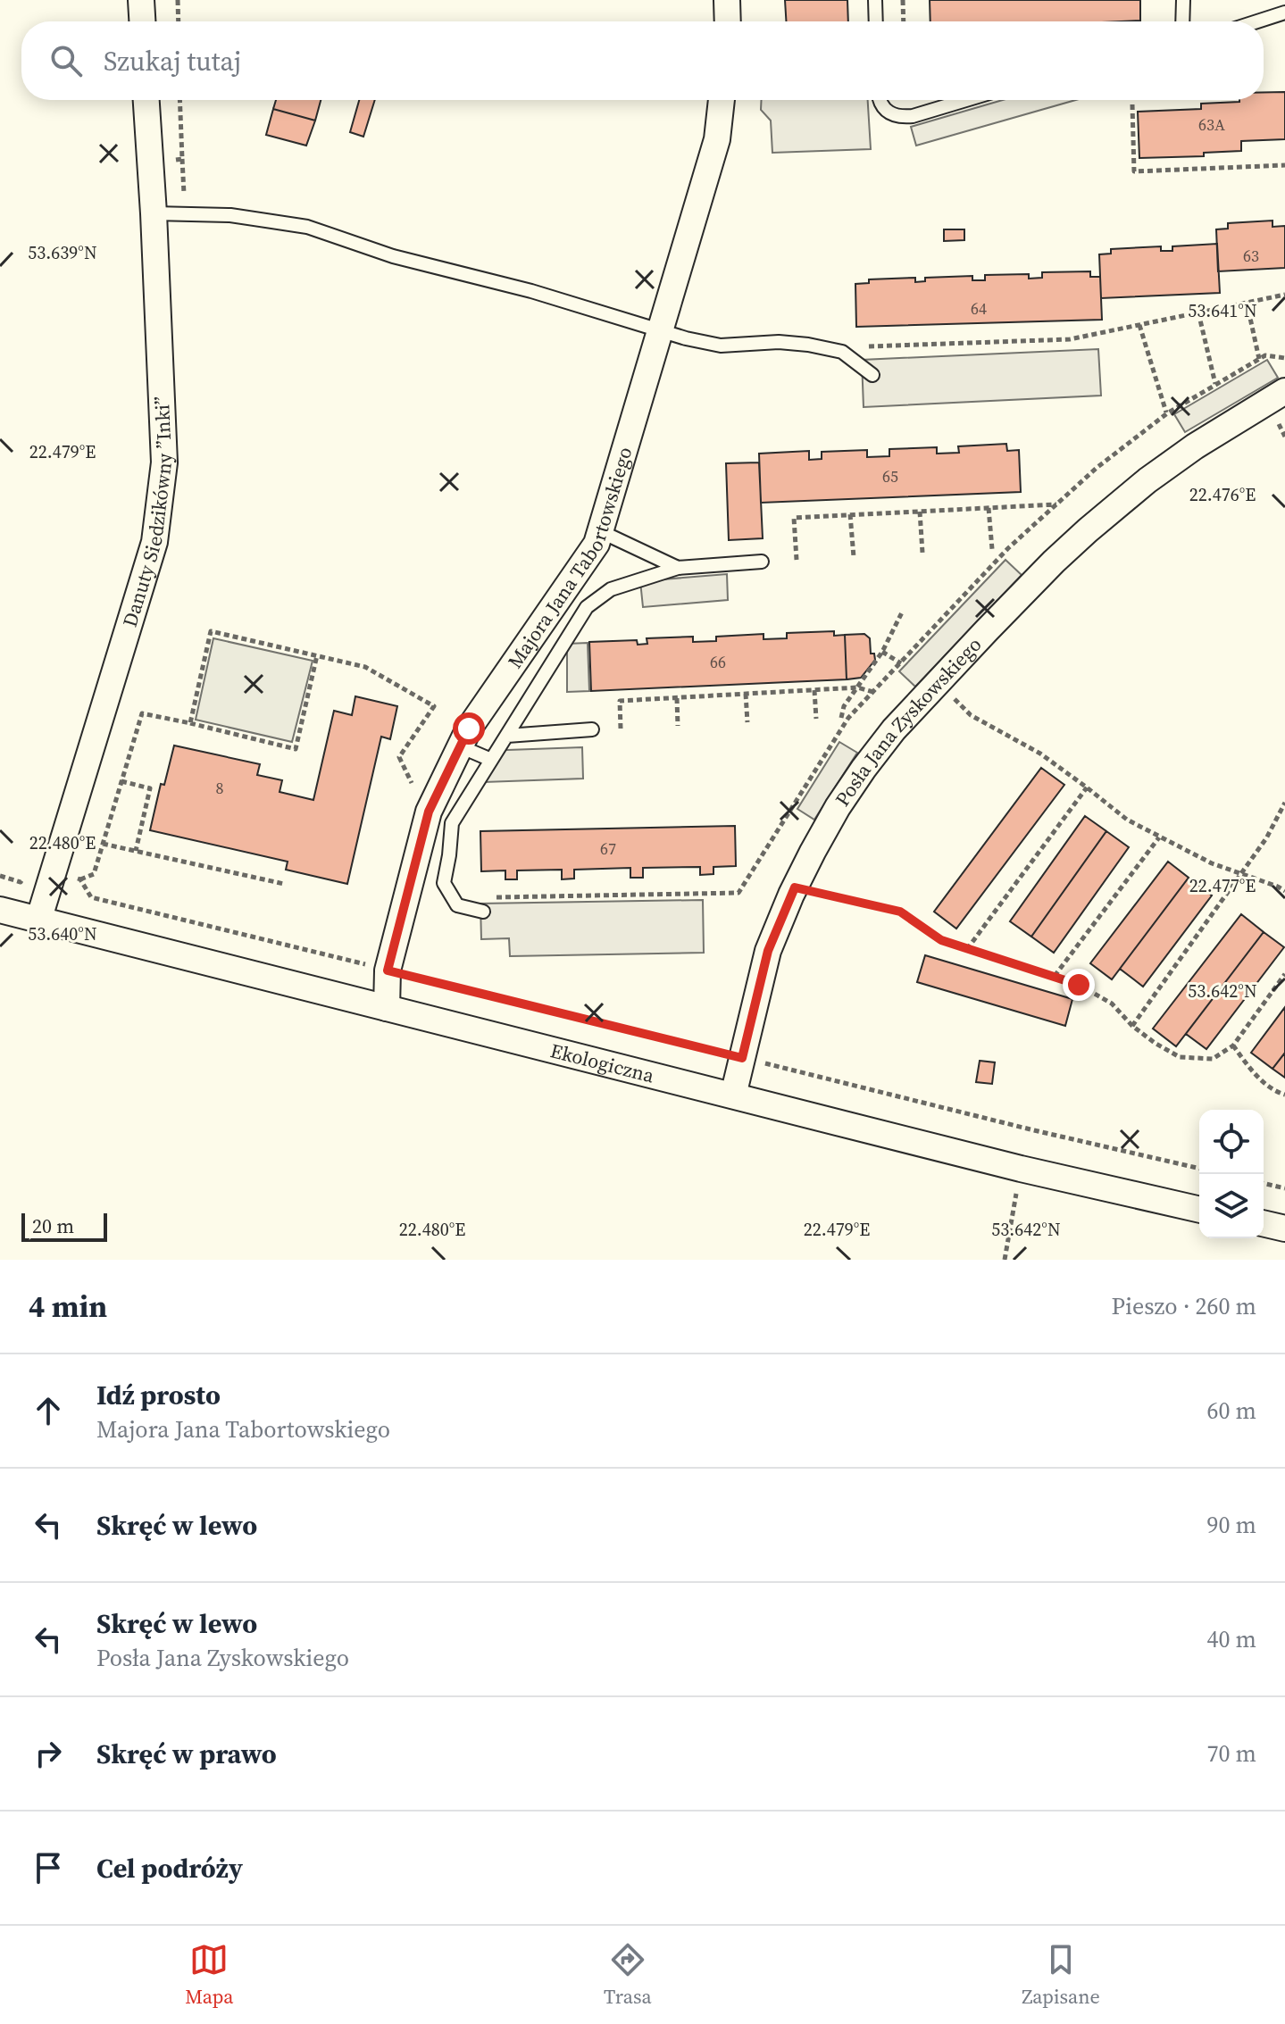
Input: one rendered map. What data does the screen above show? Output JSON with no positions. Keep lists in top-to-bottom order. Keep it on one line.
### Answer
{"streets":{"street":["Danuty Siedzikówny ”Inki”","Majora Jana Tabortowskiego","Posła Jana Zyskowskiego","Ekologiczna"]},"crossings":[["Danuty Siedzikówny ”Inki”","Ekologiczna"],["Majora Jana Tabortowskiego","Ekologiczna"],["Posła Jana Zyskowskiego","Ekologiczna"]],"house_numbers":["63A","63","64","65","66","8","67"],"scale_bar":"20 m","page":{"search":"Szukaj tutaj","scale":"20 m","heading":["4 min","Pieszo · 260 m"],"list":[["Idź prosto","Majora Jana Tabortowskiego","60 m"],["Skręć w lewo","90 m"],["Skręć w lewo","Posła Jana Zyskowskiego","40 m"],["Skręć w prawo","70 m"],"Cel podróży"],"nav":["Mapa","Trasa","Zapisane"]},"coordinates":["53.639°N","53.641°N","22.479°E","22.476°E","22.480°E","22.477°E","53.640°N","53.642°N"]}
